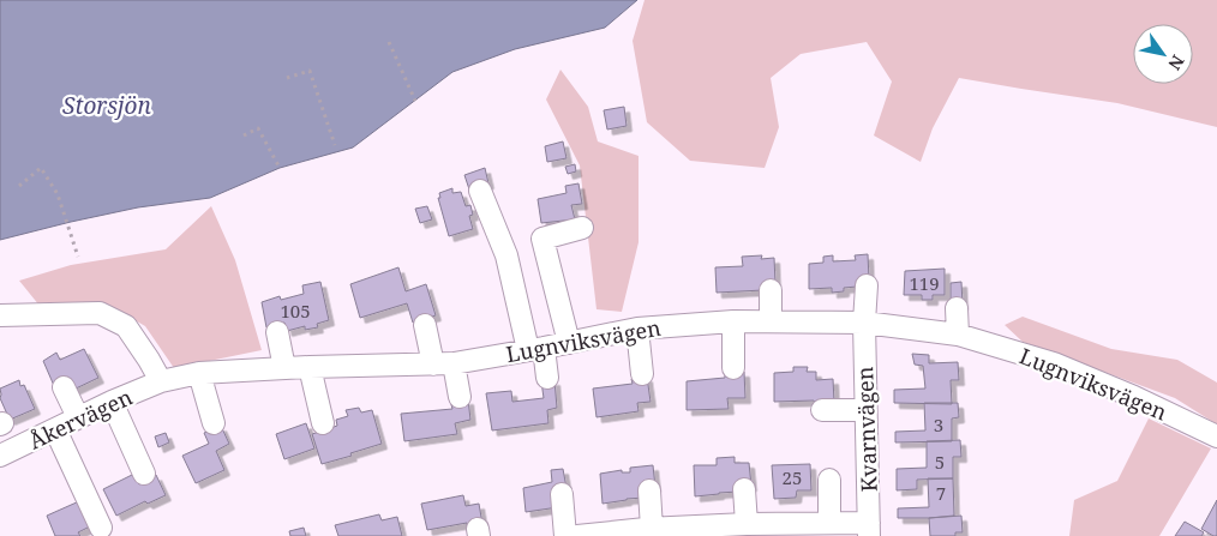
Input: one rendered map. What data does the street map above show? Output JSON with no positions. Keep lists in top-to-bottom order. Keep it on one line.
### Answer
{"streets":{"street":["Lugnviksvägen","Åkervägen","Kvarnvägen"]},"crossings":[["Lugnviksvägen","Åkervägen"],["Lugnviksvägen","Kvarnvägen"]],"water":["Storsjön"],"house_numbers":["119","105","3","5","25","7"],"north":"bottom right"}
